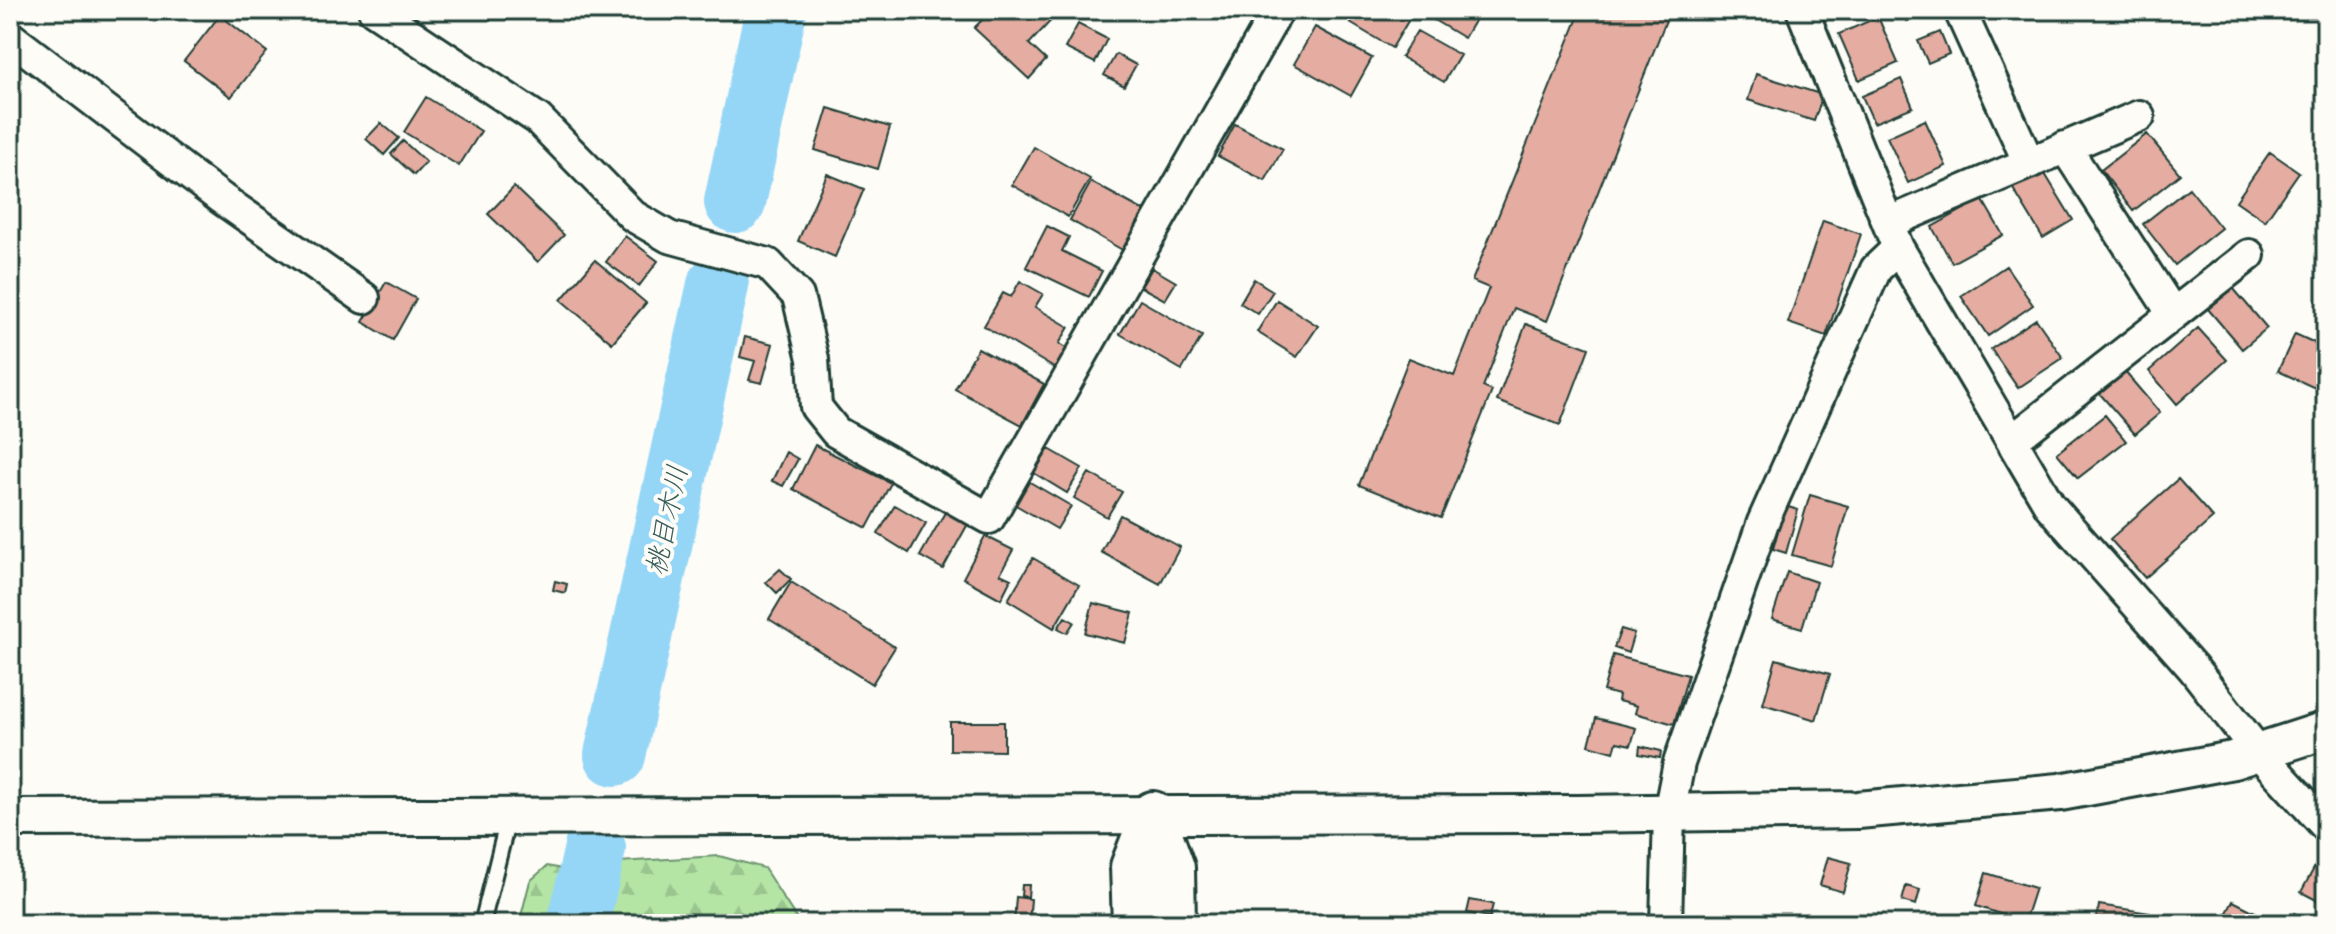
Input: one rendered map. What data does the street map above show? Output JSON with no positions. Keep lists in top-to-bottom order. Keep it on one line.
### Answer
{"water":["桃目木川"]}
